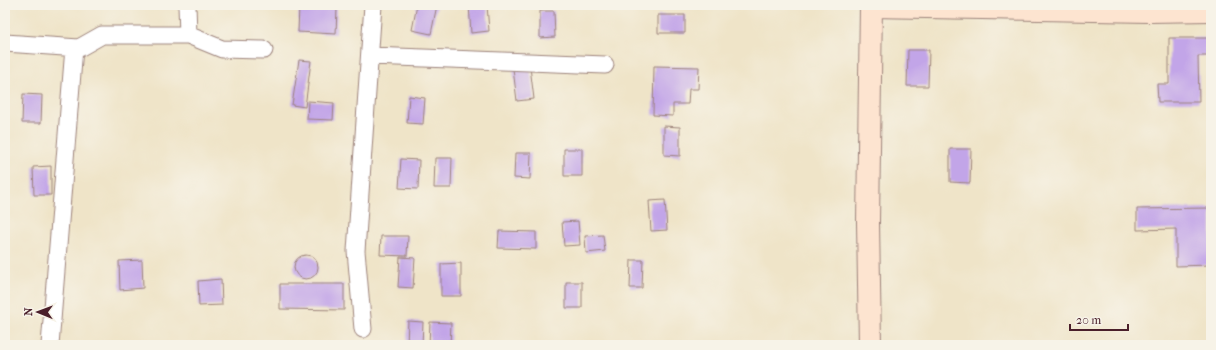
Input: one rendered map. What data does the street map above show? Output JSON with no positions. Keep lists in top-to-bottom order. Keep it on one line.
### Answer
{"scale_bar":"20 m","north":"left"}
